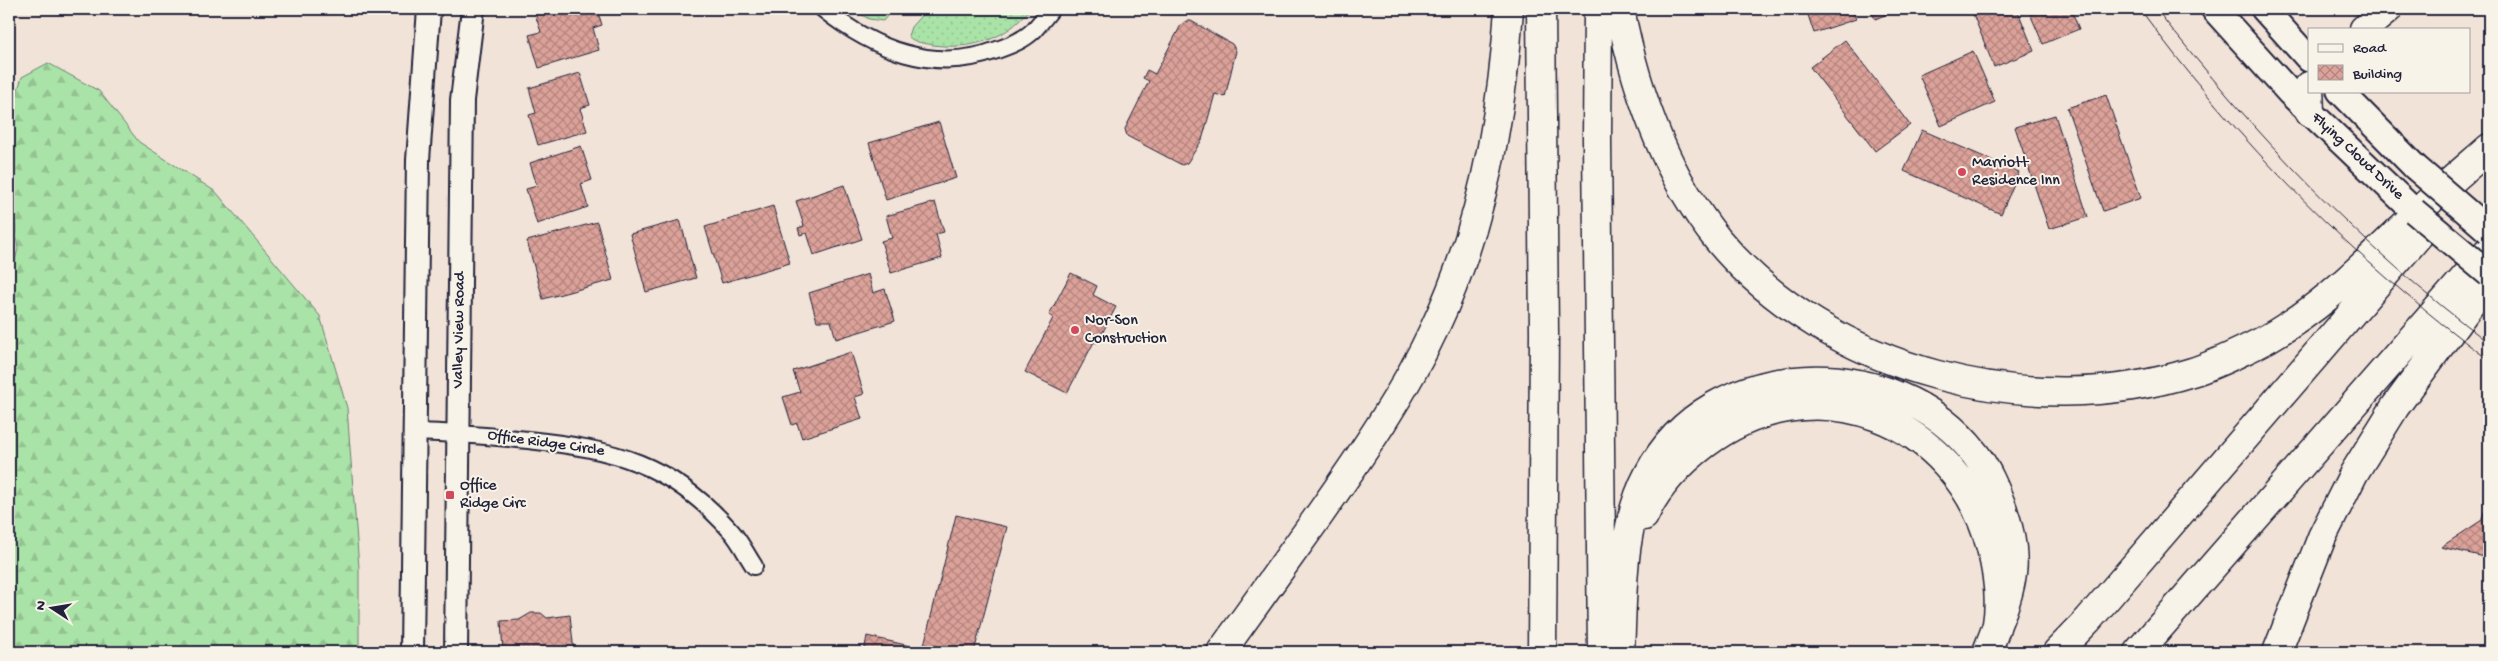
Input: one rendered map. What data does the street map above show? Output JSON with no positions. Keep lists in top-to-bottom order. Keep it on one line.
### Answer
{"streets":{"main road":["Flying Cloud Drive","Valley View Road"],"street":["Office Ridge Circle"]},"crossings":[["Valley View Road","Office Ridge Circle"]],"places":{"other":["Marriott Residence Inn","Nor-Son Construction"],"transit":["Office Ridge Circ"]},"legend":["Road","Building"],"north":"left"}
